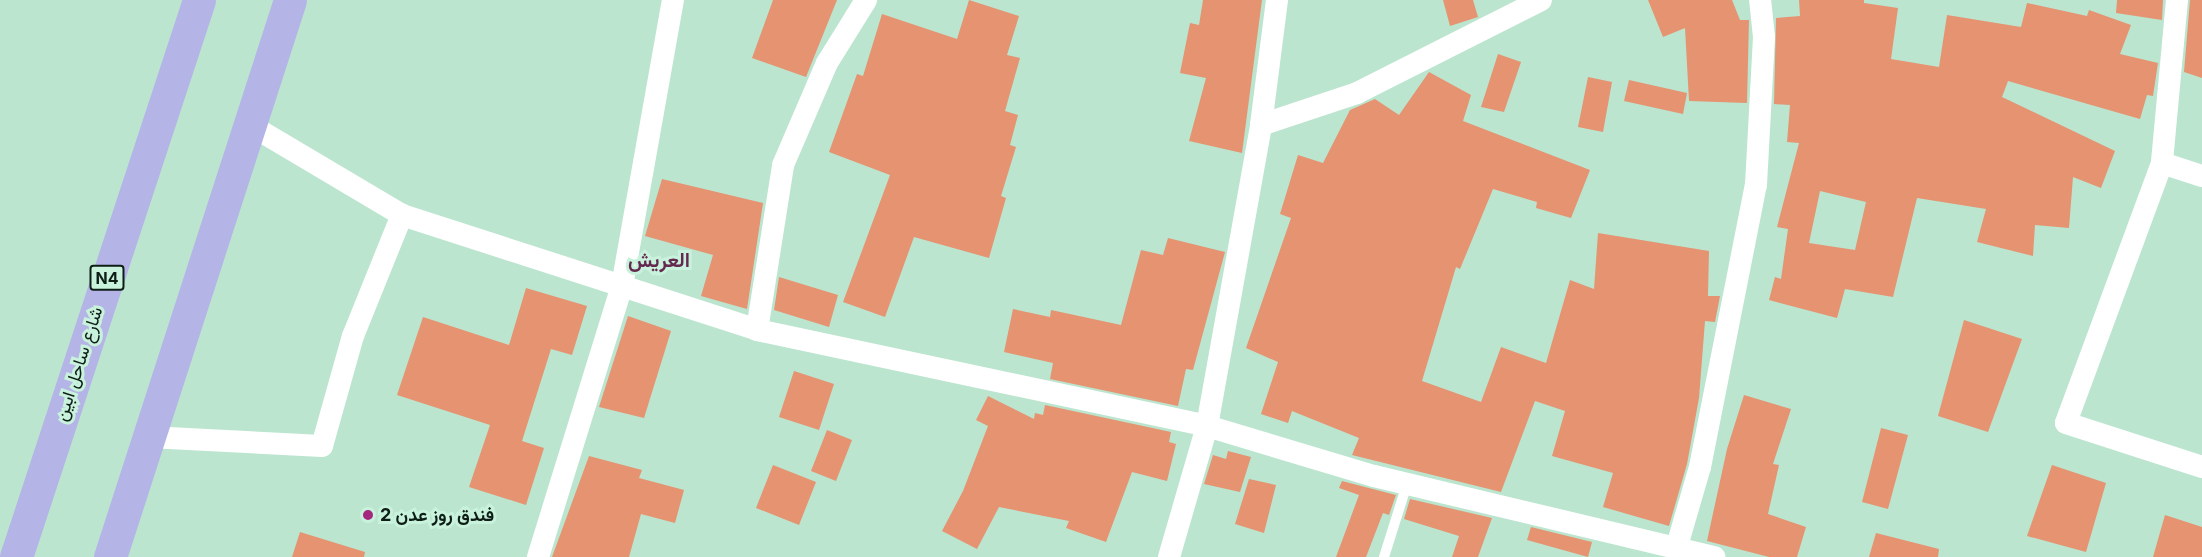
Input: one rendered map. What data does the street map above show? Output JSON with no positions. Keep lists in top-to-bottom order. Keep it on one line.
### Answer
{"streets":{"highway":["N4","شارع ساحل ابين"]},"districts":["العريش"],"places":["فندق روز عدن 2"]}
